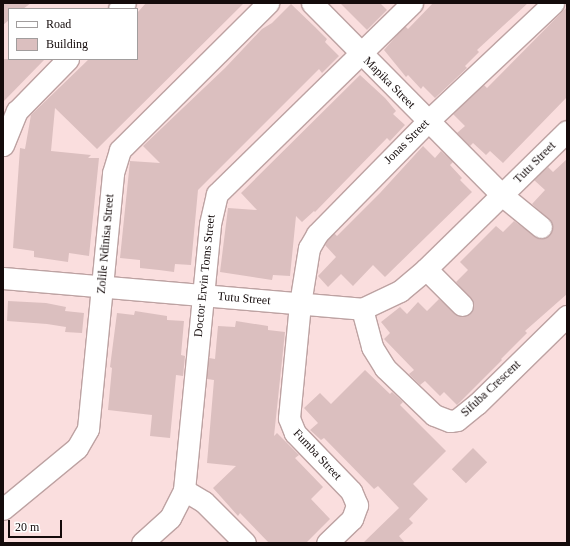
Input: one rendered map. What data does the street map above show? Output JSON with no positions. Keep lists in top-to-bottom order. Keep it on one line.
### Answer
{"streets":{"street":["Mapika Street","Jonas Street","Tutu Street","Zolile Ndinisa Street","Doctor Ervin Toms Street","Sifuba Crescent","Fumba Street"]},"crossings":[["Mapika Street","Jonas Street"],["Mapika Street","Tutu Street"],["Mapika Street","Doctor Ervin Toms Street"],["Jonas Street","Tutu Street"],["Jonas Street","Fumba Street"],["Tutu Street","Zolile Ndinisa Street"],["Tutu Street","Doctor Ervin Toms Street"],["Tutu Street","Sifuba Crescent"],["Tutu Street","Fumba Street"]],"legend":["Road","Building"],"scale_bar":"20 m"}
